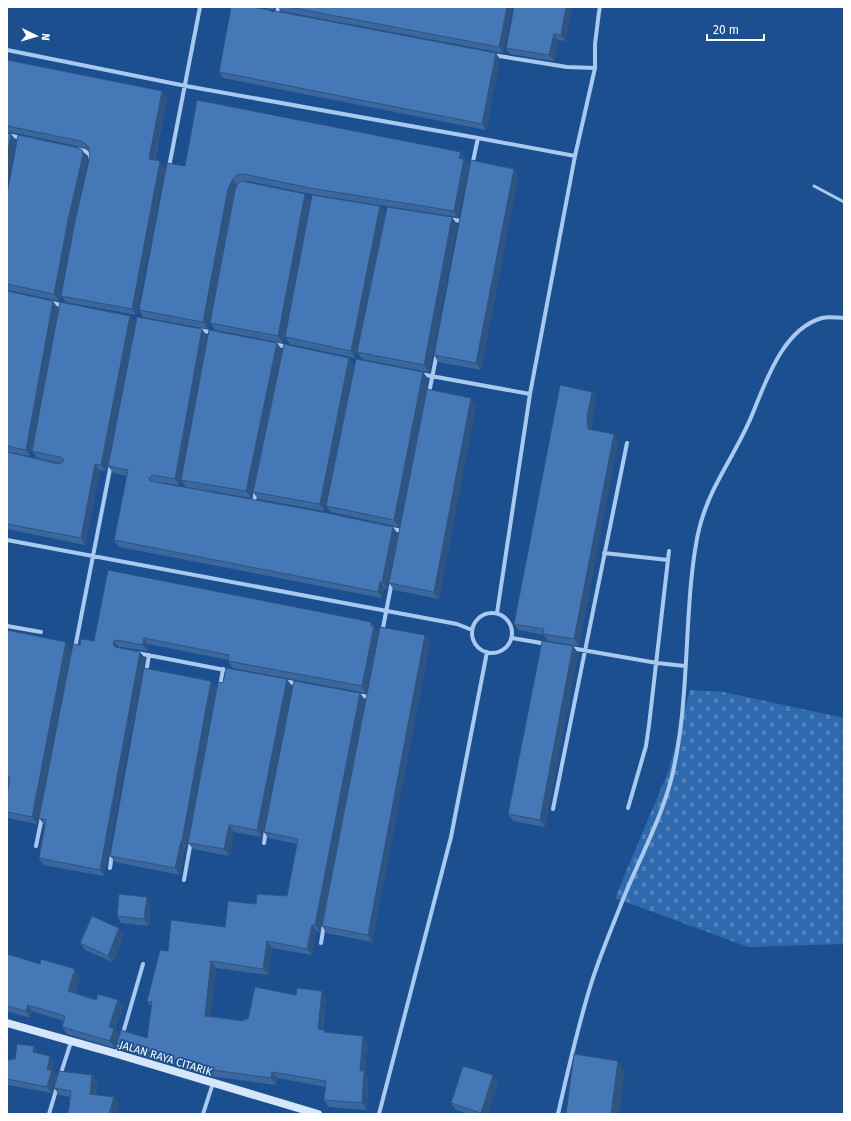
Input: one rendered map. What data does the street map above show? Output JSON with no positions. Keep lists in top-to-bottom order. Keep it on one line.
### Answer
{"streets":{"street":["JALAN RAYA CITARIK"]},"scale_bar":"20 m","north":"right"}
